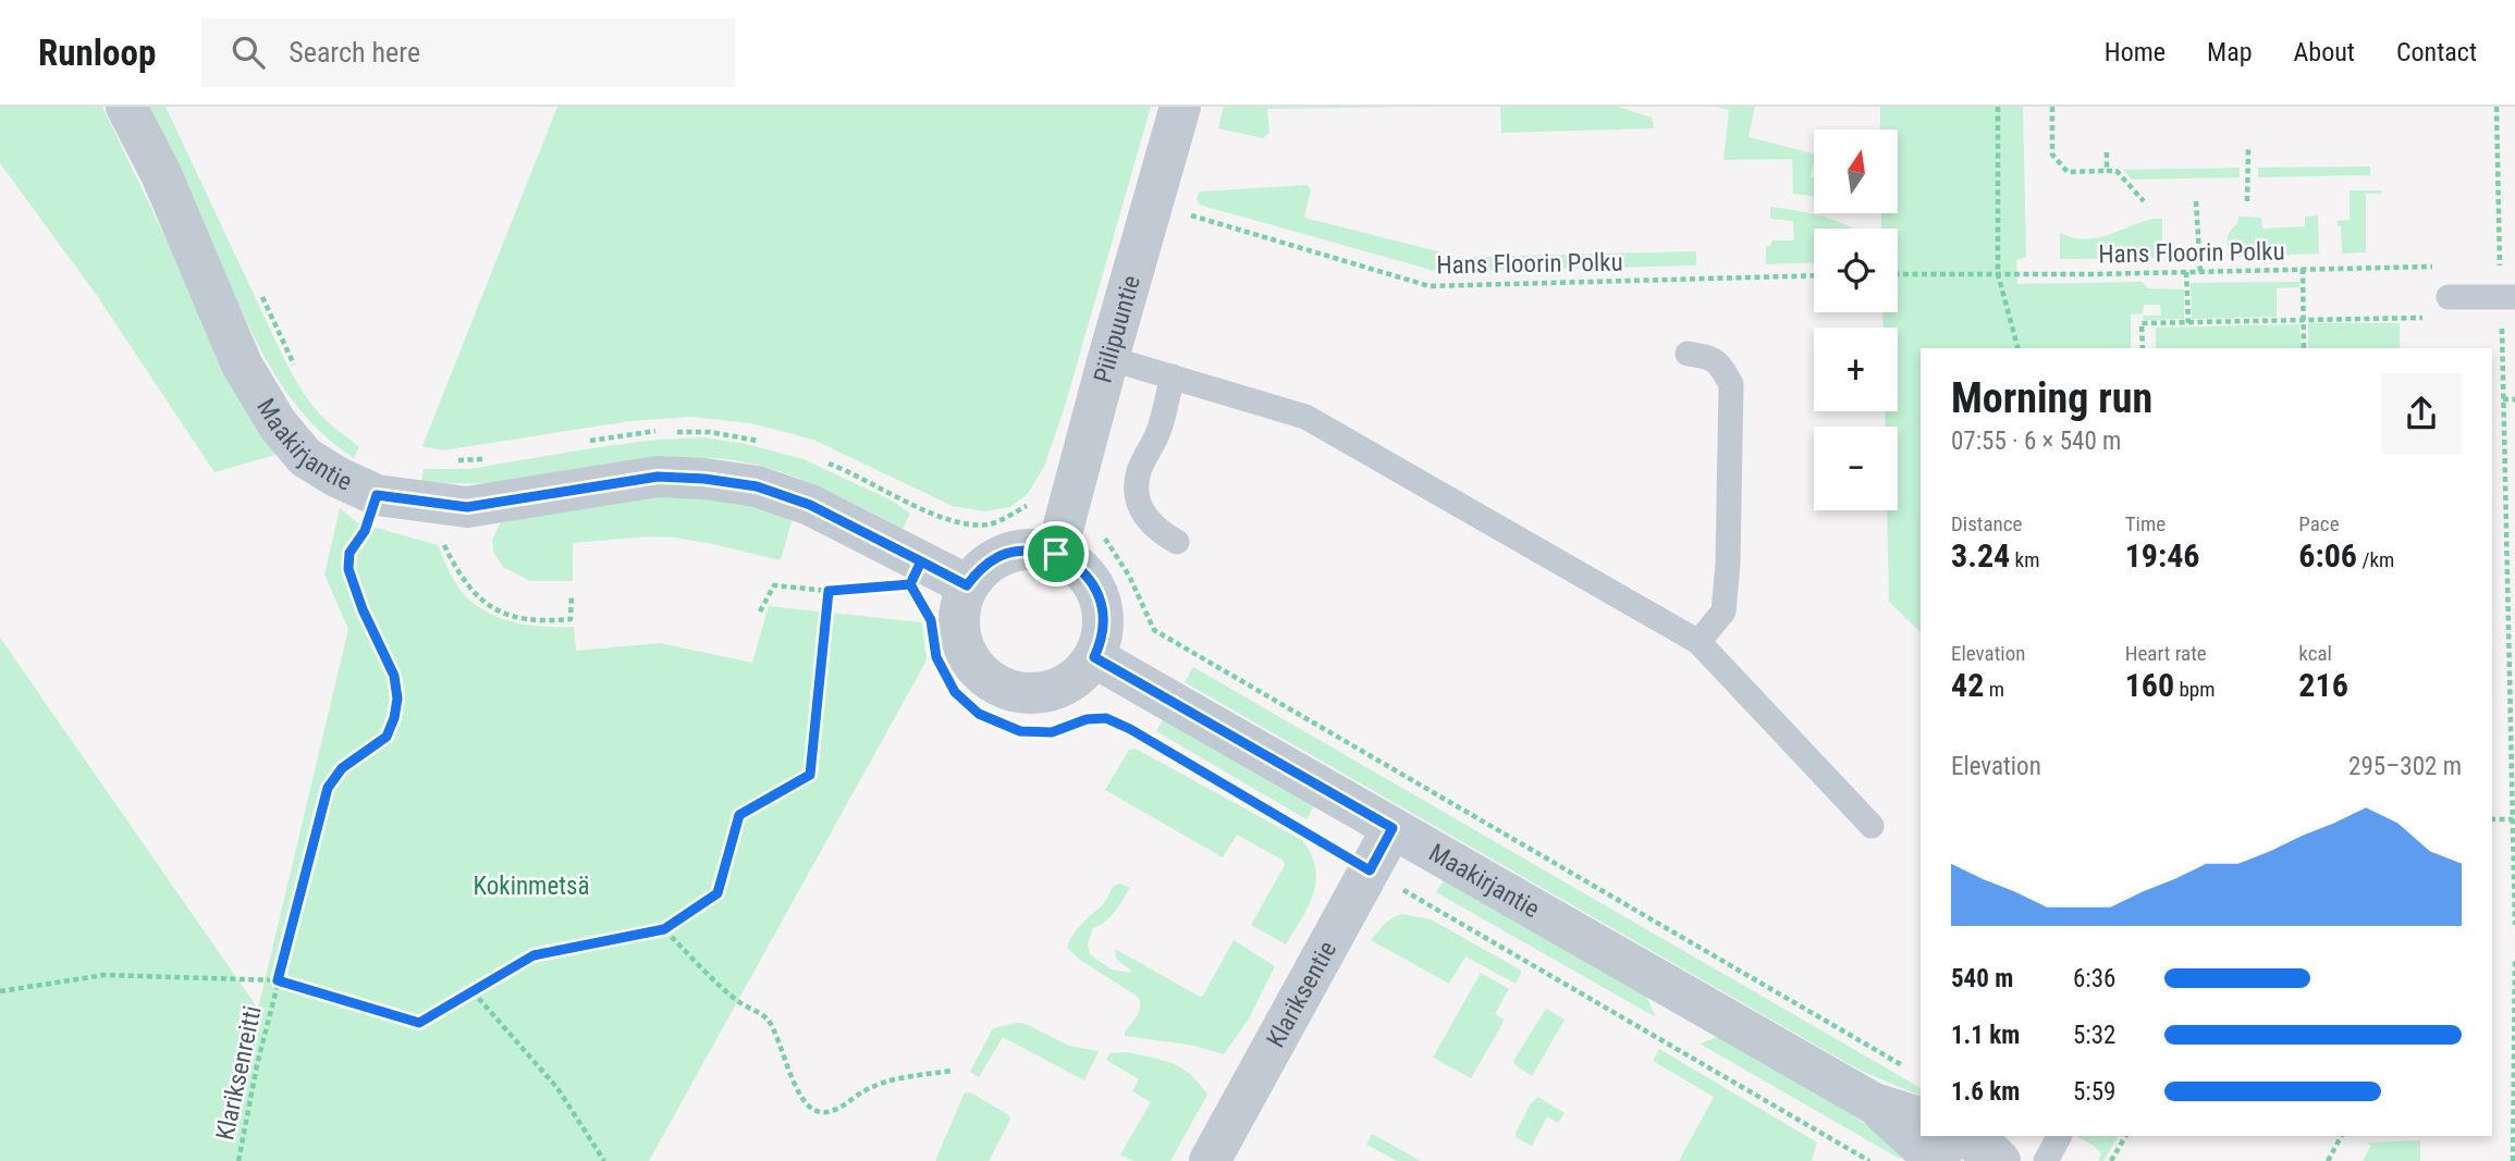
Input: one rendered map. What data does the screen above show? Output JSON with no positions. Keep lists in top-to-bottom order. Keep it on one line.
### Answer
{"streets":{"street":["Piilipuuntie","Maakirjantie","Klariksentie"],"path":["Hans Floorin Polku","Klariksenreitti"]},"crossings":[["Hans Floorin Polku","Piilipuuntie"],["Piilipuuntie","Maakirjantie"],["Maakirjantie","Klariksentie"],["Maakirjantie","Klariksenreitti"]],"parks":["Kokinmetsä"],"north":"top","page":{"header":"Runloop","search":"Search here","nav":["Home","Map","About","Contact"],"map_buttons":["+","−"],"heading":["Morning run","07:55 · 6 × 540 m"],"stats":[["Distance","3.24 km"],["Time","19:46"],["Pace","6:06 /km"],["Elevation","42 m"],["Heart rate","160 bpm"],["kcal","216"]],"chart":["Elevation","295–302 m"],"list":[{"name":"540 m","note":"6:36"},{"name":"1.1 km","note":"5:32"},{"name":"1.6 km","note":"5:59"}]}}
